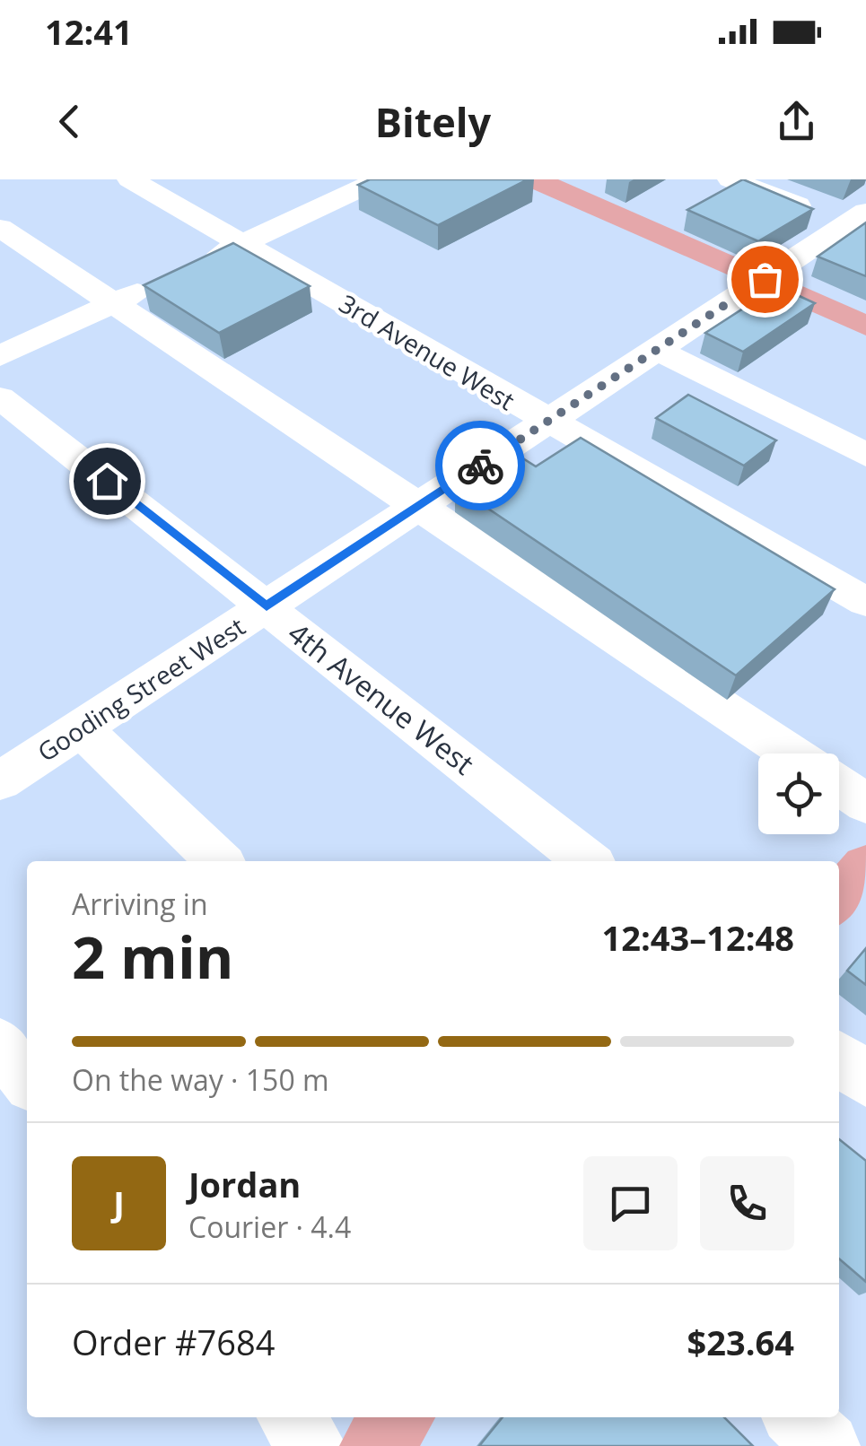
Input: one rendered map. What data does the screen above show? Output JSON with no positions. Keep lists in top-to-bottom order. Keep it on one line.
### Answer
{"streets":{"street":["3rd Avenue West","Gooding Street West","4th Avenue West"]},"crossings":[["3rd Avenue West","Gooding Street West"],["Gooding Street West","4th Avenue West"]],"page":{"status":"12:41","header":"Bitely","heading":["2 min","Arriving in","12:43–12:48"],"panel":["Jordan","Courier · 4.4","Order #7684","$23.64"],"bar":"On the way · 150 m","round":"J"}}
